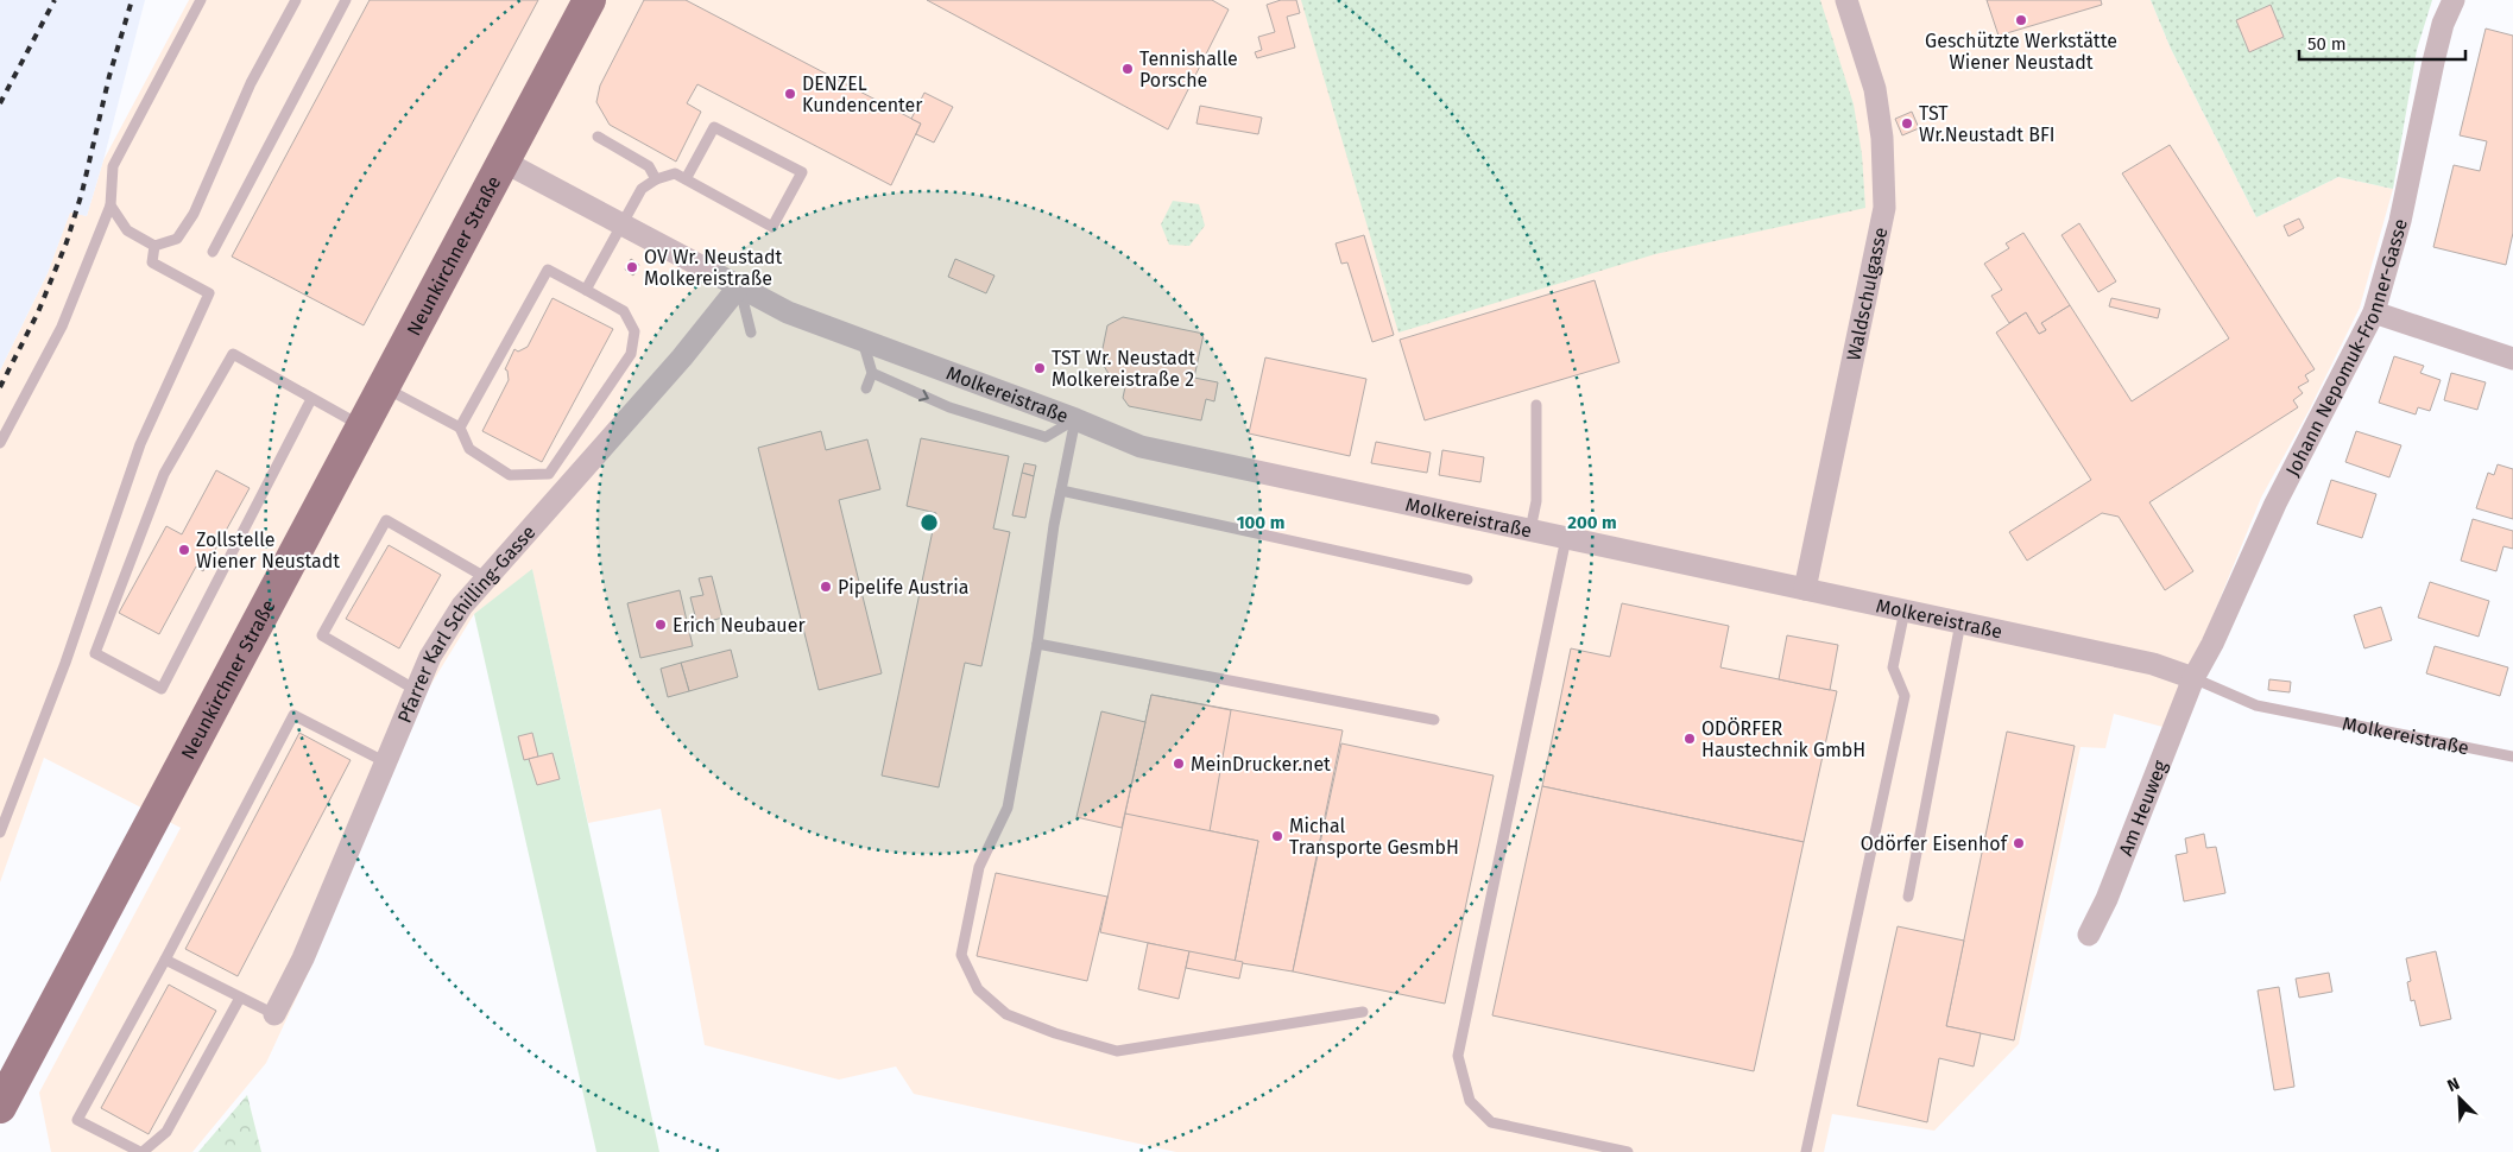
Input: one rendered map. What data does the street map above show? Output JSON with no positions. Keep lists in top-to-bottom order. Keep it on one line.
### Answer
{"streets":{"main road":["Neunkirchner Straße"],"street":["Waldschulgasse","Johann Nepomuk-Fronner-Gasse","Molkereistraße","Pfarrer Karl Schilling-Gasse","Am Heuweg"]},"crossings":[["Neunkirchner Straße","Molkereistraße"],["Waldschulgasse","Molkereistraße"],["Johann Nepomuk-Fronner-Gasse","Molkereistraße"],["Johann Nepomuk-Fronner-Gasse","Am Heuweg"],["Molkereistraße","Pfarrer Karl Schilling-Gasse"],["Molkereistraße","Am Heuweg"]],"places":["Geschützte Werkstätte Wiener Neustadt","Tennishalle Porsche","DENZEL Kundencenter","TST Wr.Neustadt BFI","OV Wr. Neustadt Molkereistraße","TST Wr. Neustadt Molkereistraße 2","Zollstelle Wiener Neustadt","Pipelife Austria","Erich Neubauer","ODÖRFER Haustechnik GmbH","MeinDrucker.net","Michal Transporte GesmbH","Odörfer Eisenhof"],"scale_bar":"50 m","north":"top left","rings":["100 m","200 m"]}
